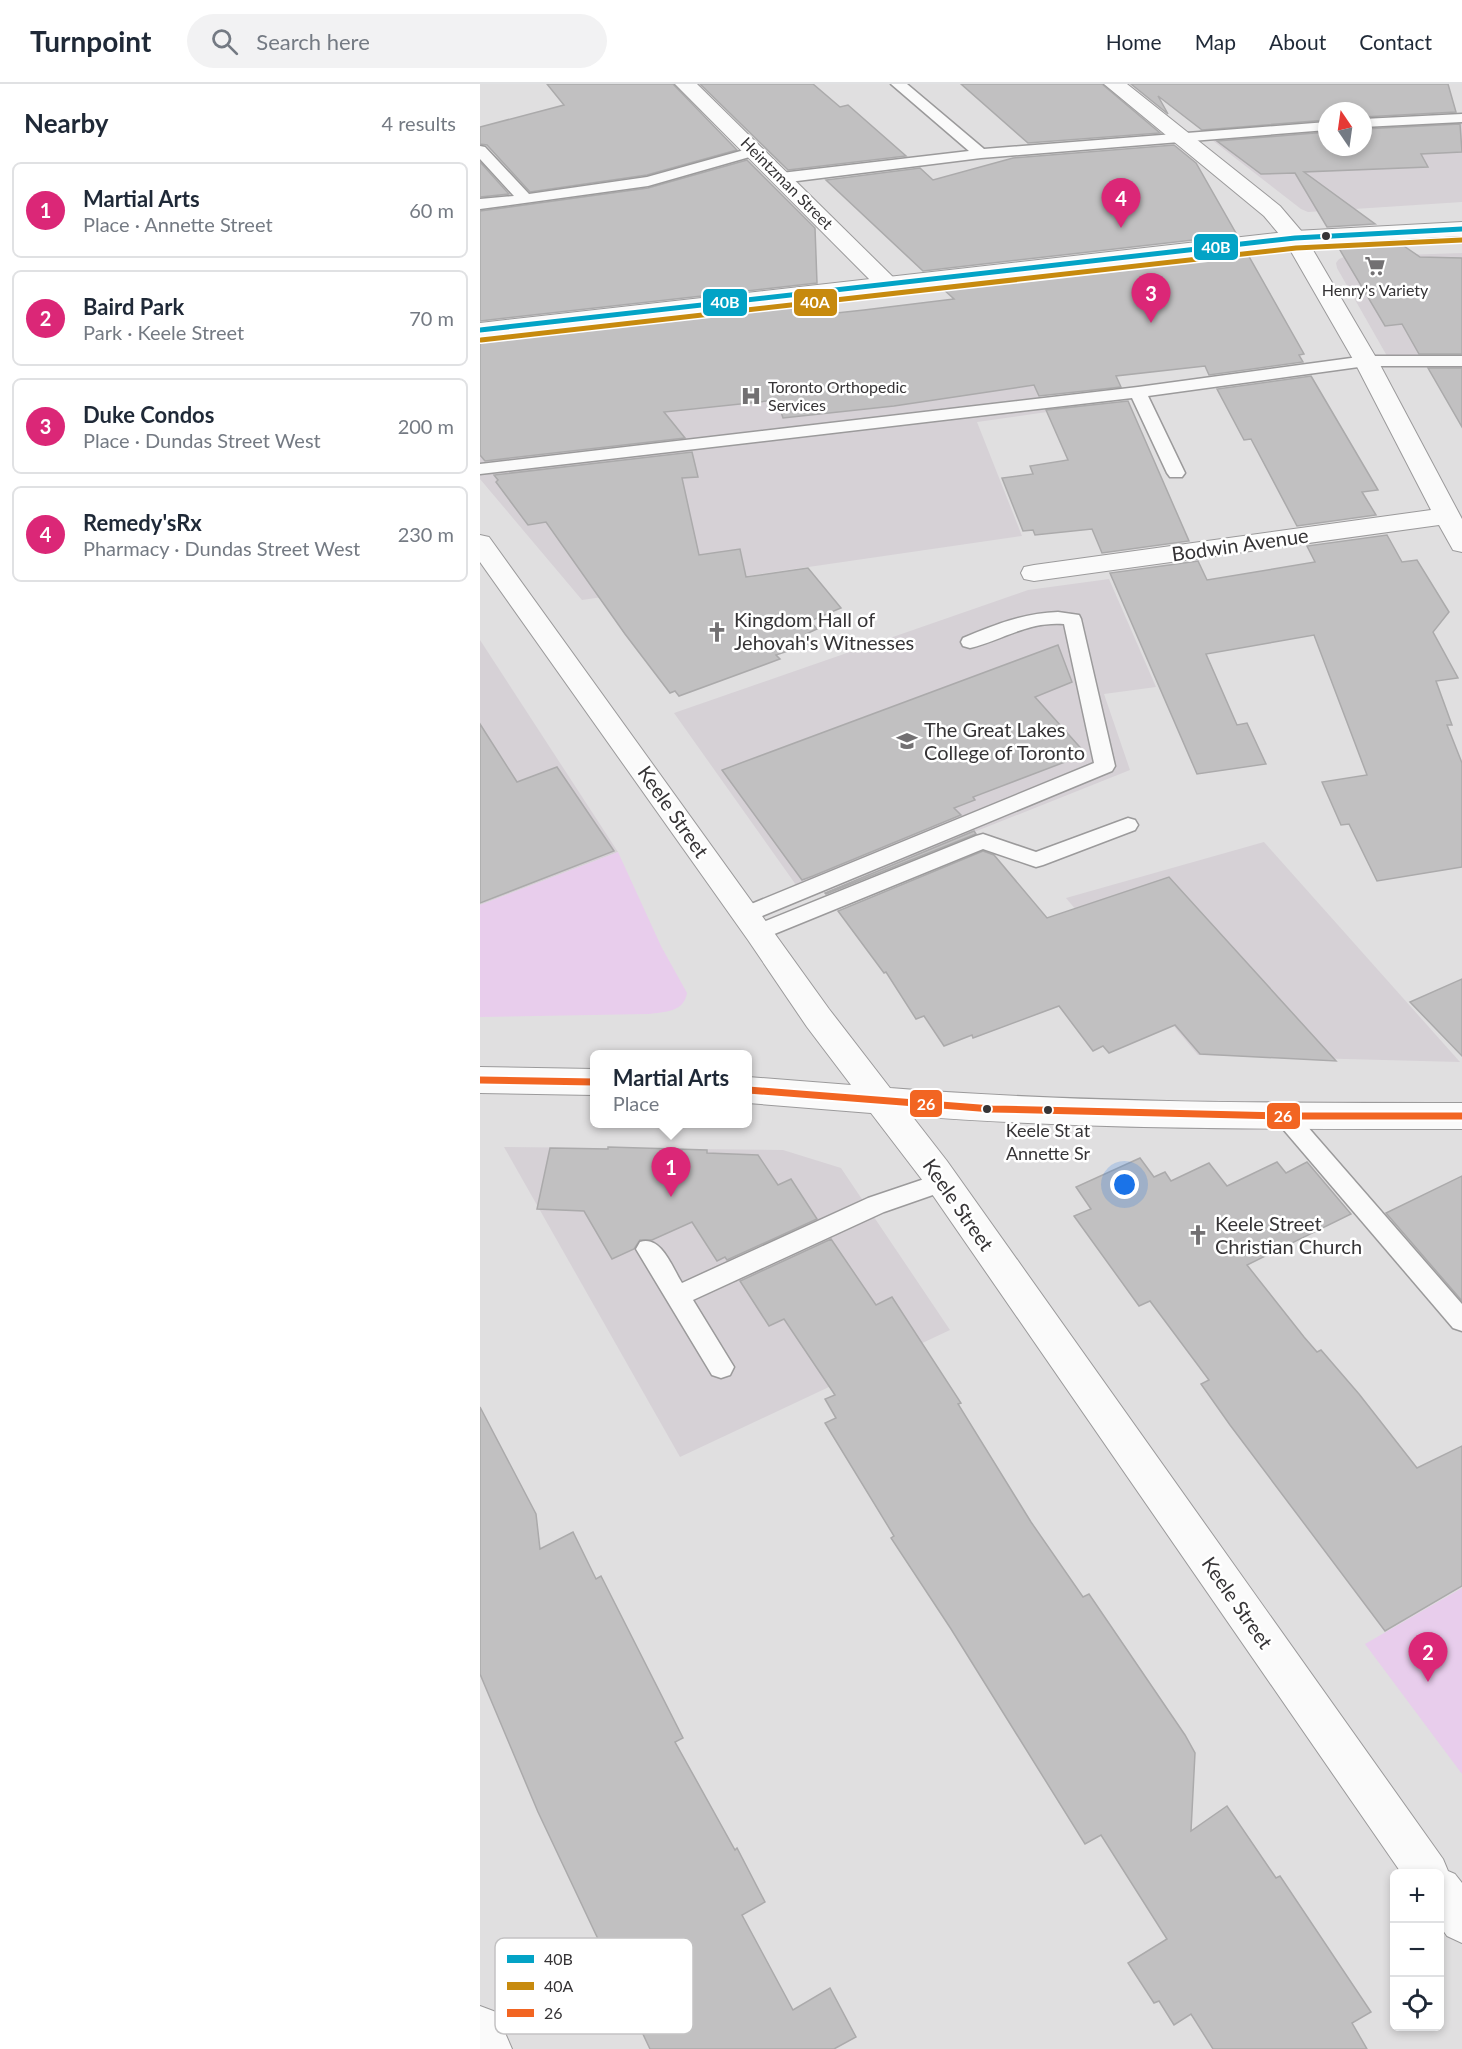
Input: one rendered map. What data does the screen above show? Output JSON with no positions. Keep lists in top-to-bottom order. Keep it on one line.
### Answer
{"streets":{"main road":["Heintzman Street","Bodwin Avenue","Keele Street"]},"places":{"supermarket":["Henry's Variety"],"hospital":["Toronto Orthopedic Services"],"church":["Kingdom Hall of Jehovah's Witnesses","Keele Street Christian Church"],"school or university":["The Great Lakes College of Toronto"],"other":["Keele St at Annette Sr"]},"lines":["transit line 40B","transit line 40A","transit line 26"],"legend":["40B","40A","26"],"north":"top","page":{"header":"Turnpoint","search":"Search here","nav":["Home","Map","About","Contact"],"heading":["Nearby","4 results"],"list":[{"mark":"1","name":"Martial Arts","note":"Place · Annette Street","value":"60 m"},{"mark":"2","name":"Baird Park","note":"Park · Keele Street","value":"70 m"},{"mark":"3","name":"Duke Condos","note":"Place · Dundas Street West","value":"200 m"},{"mark":"4","name":"Remedy'sRx","note":"Pharmacy · Dundas Street West","value":"230 m"}],"pins":["4","3","1","2"],"popup":["Martial Arts","Place"],"map_buttons":["+","−"]}}
